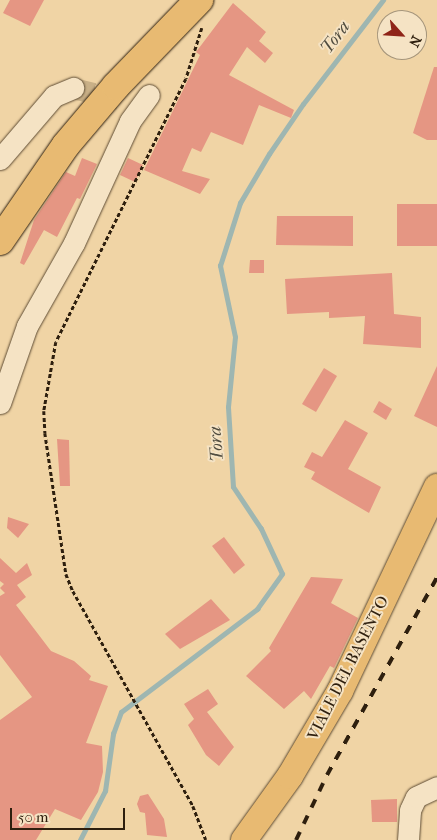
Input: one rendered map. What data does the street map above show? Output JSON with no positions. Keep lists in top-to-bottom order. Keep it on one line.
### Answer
{"streets":{"main road":["VIALE DEL BASENTO"]},"water":["Tora"],"scale_bar":"50 m","north":"bottom right"}
